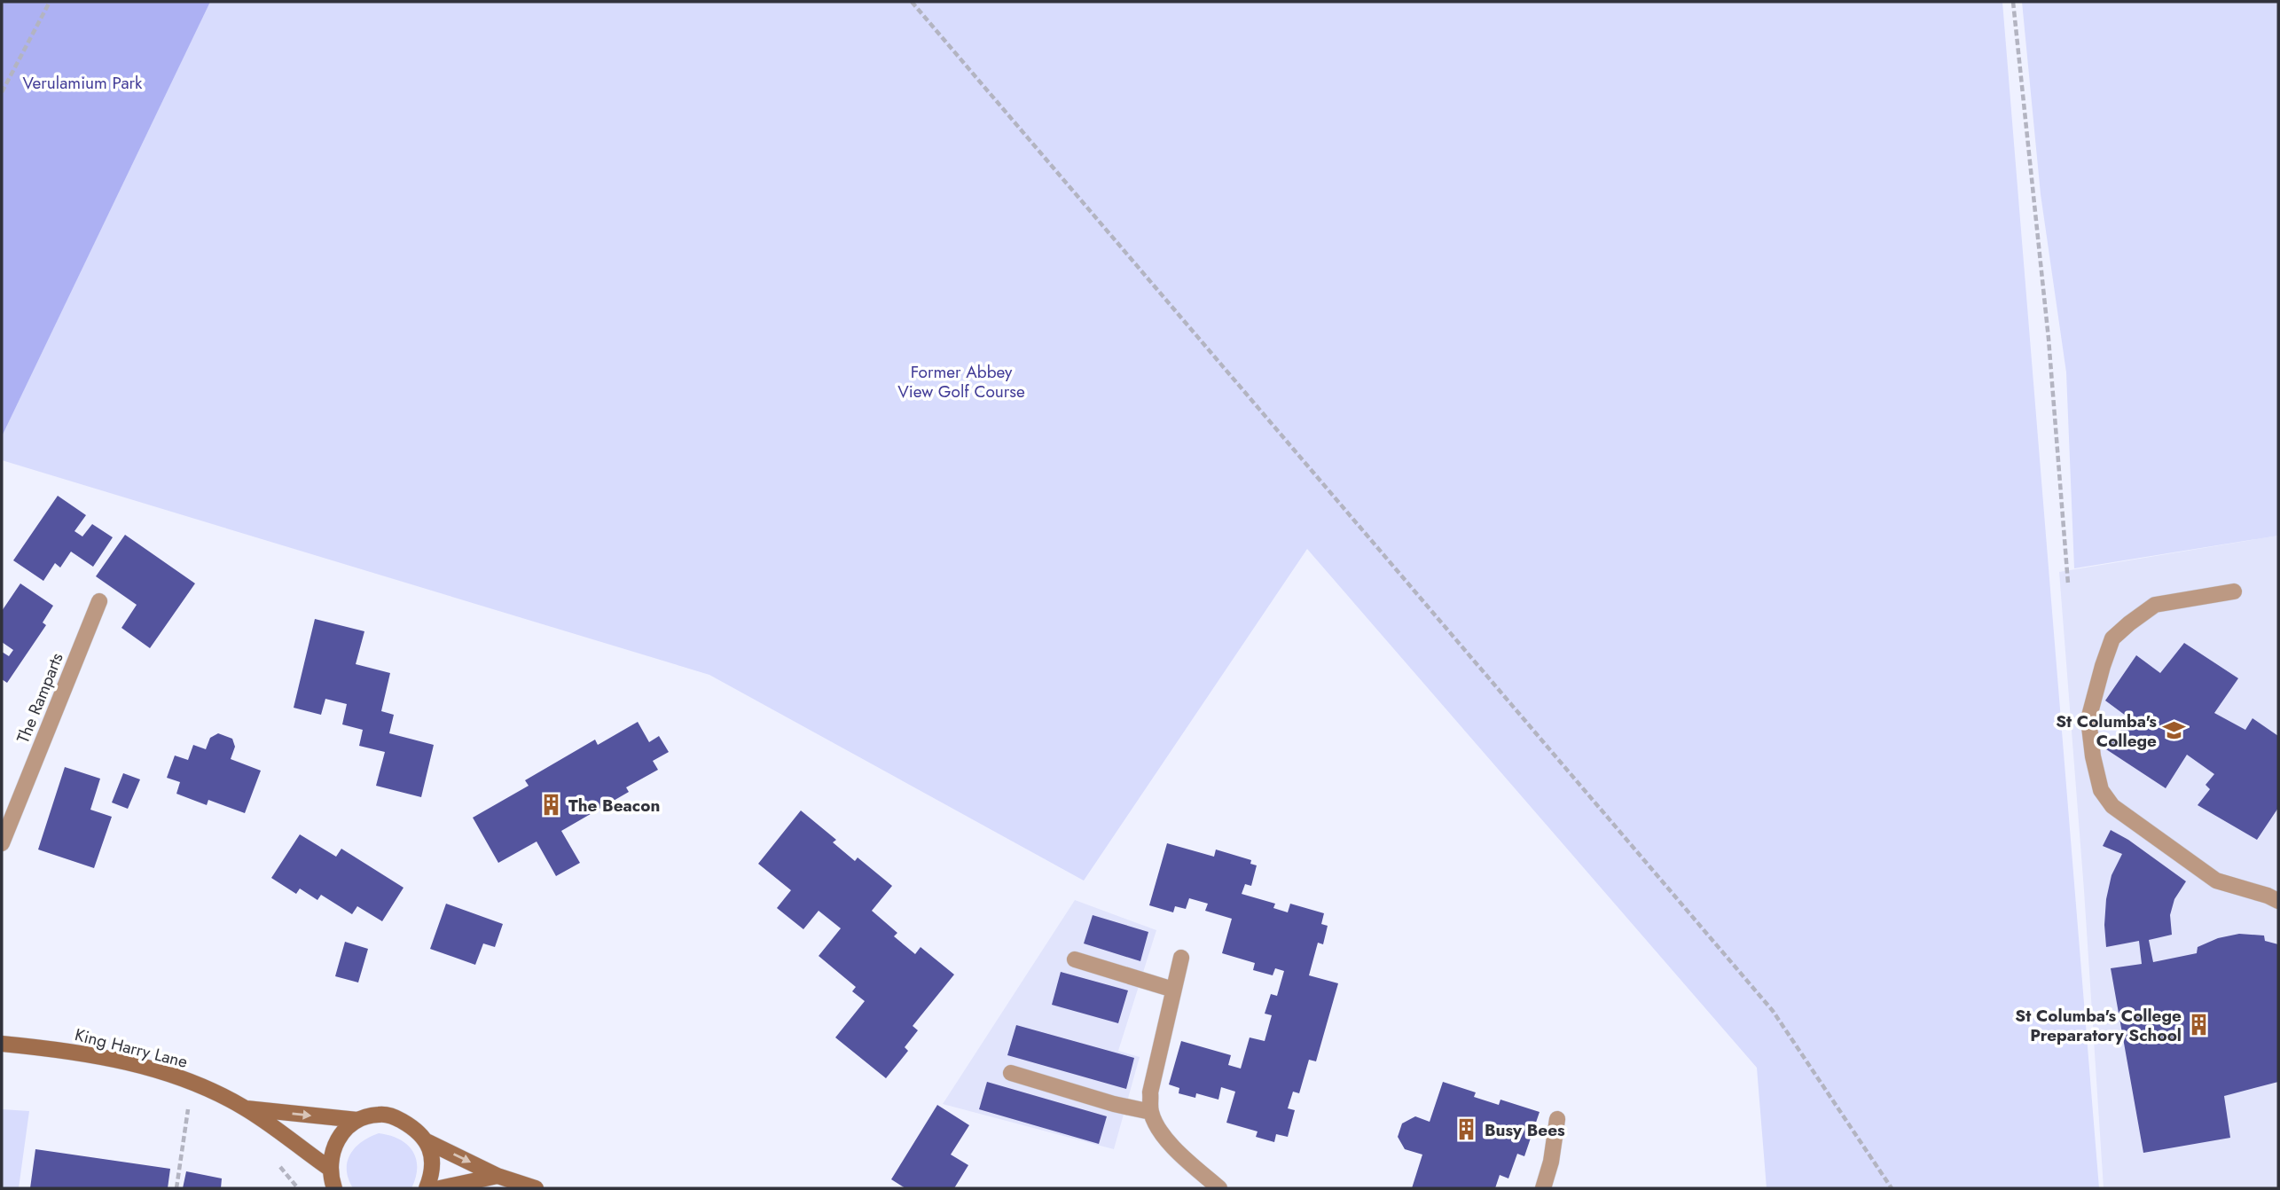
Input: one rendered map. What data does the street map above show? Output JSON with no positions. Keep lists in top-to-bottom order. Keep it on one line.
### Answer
{"streets":{"street":["The Ramparts","King Harry Lane"]},"parks":["Verulamium Park","Former Abbey View Golf Course"],"places":{"school or university":["St Columba's College"],"building":["The Beacon","St Columba's College Preparatory School","Busy Bees"]}}
